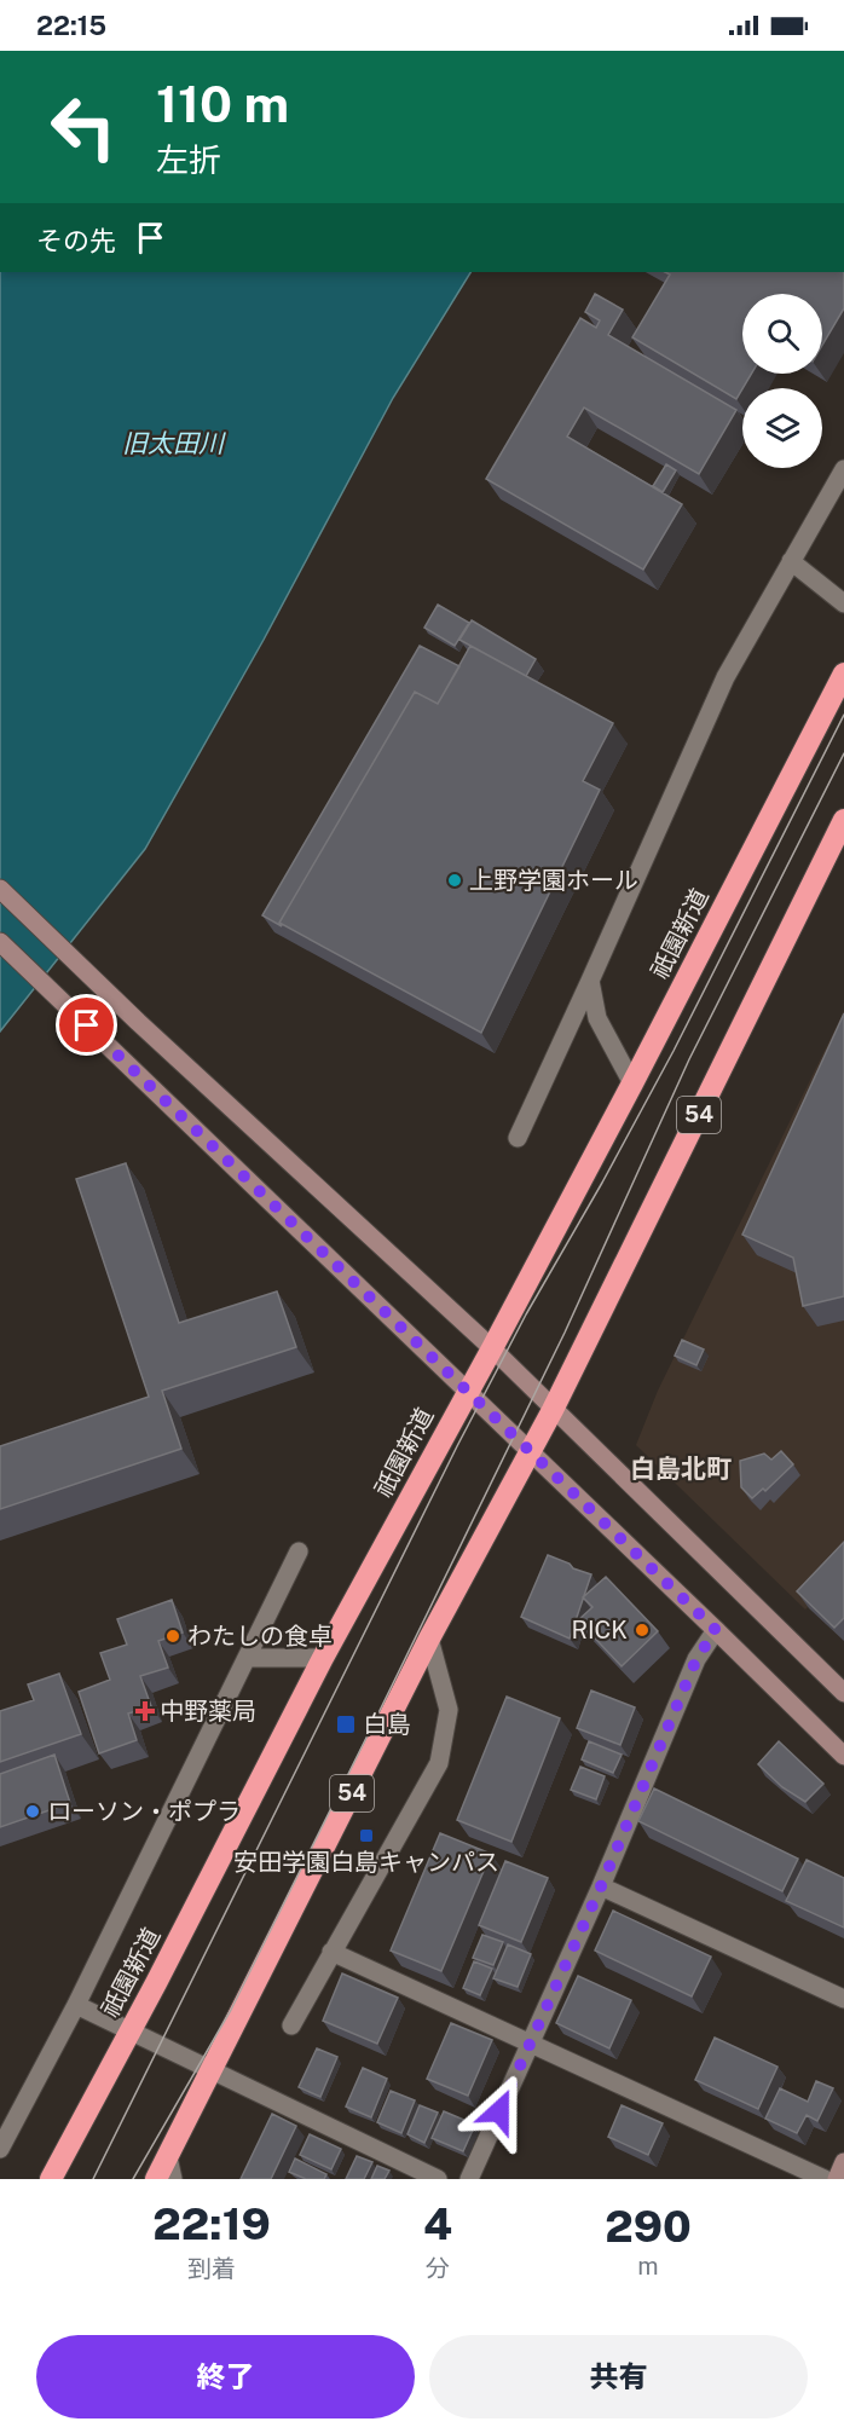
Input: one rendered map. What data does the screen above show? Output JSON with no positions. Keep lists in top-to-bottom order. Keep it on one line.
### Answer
{"streets":{"highway":["祇園新道","54"]},"districts":["白島北町"],"water":["旧太田川"],"places":{"other":["上野学園ホール","RICK","わたしの食卓","ローソン・ポプラ"],"health":["中野薬局"],"transit":["白島","安田学園白島キャンパス"]},"page":{"status":"22:15","turn":["110 m","左折"],"then":"その先","eta":["22:19","到着","4","分","290","m"],"buttons":["終了","共有"]}}
